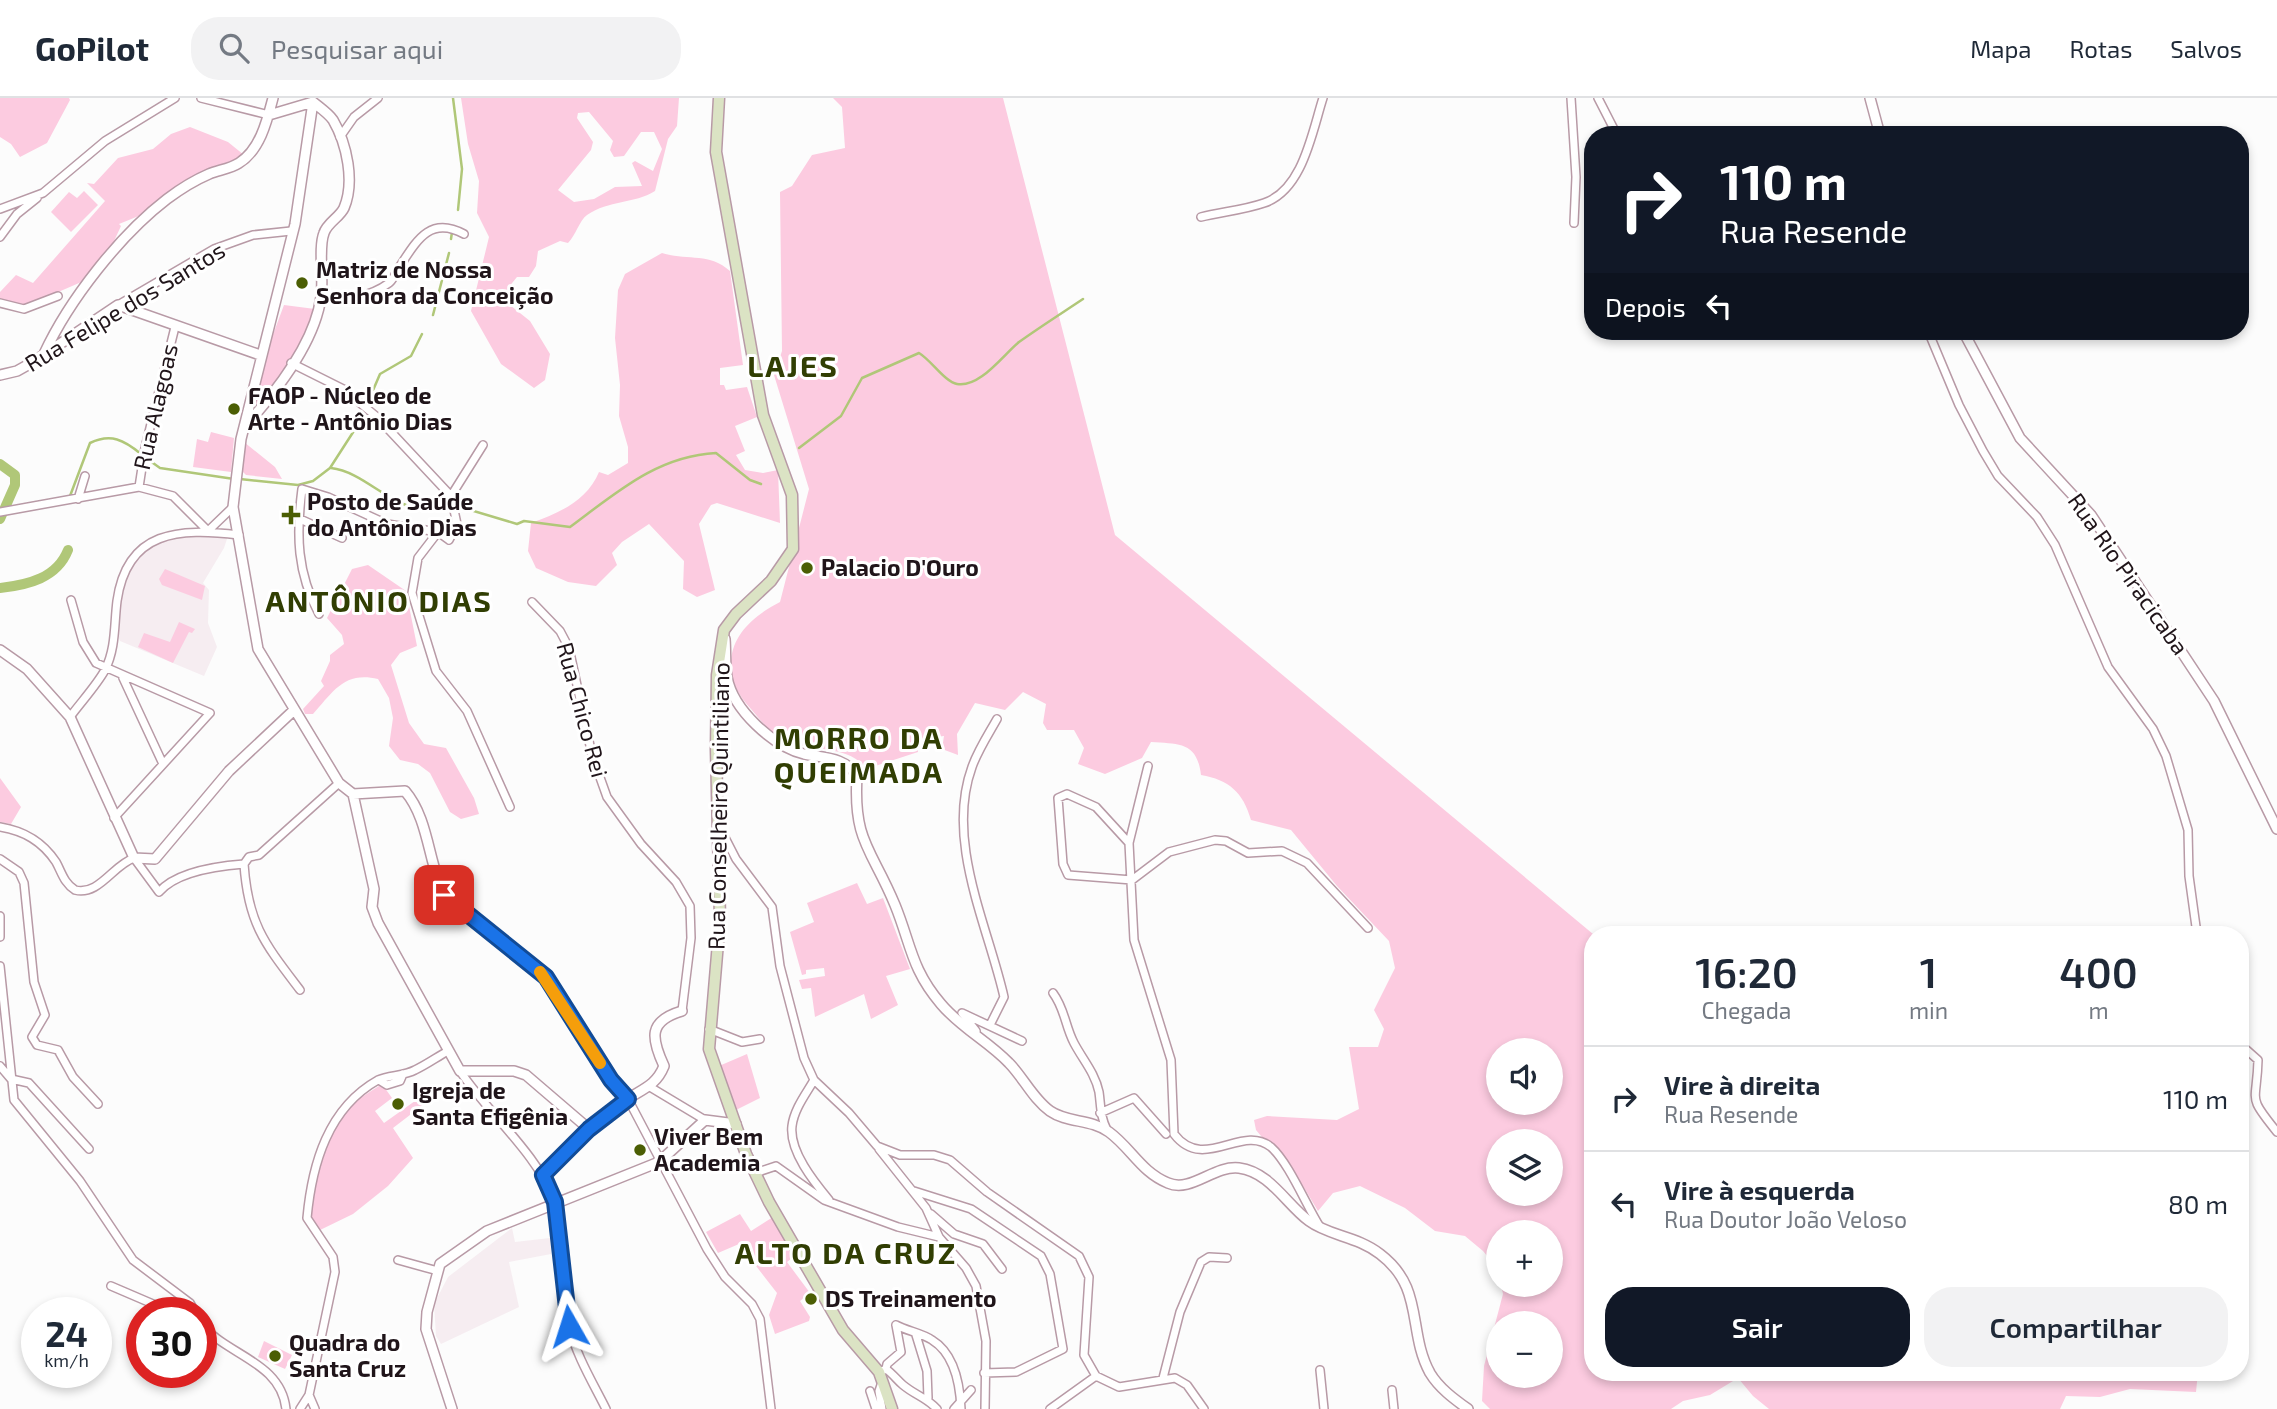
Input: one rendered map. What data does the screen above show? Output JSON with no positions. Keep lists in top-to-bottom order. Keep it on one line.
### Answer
{"streets":{"main road":["Rua Conselheiro Quintiliano"],"street":["Rua Felipe dos Santos","Rua Alagoas","Rua Rio Piracicaba","Rua Chico Rei"]},"districts":["LAJES","ANTÔNIO DIAS","MORRO DA QUEIMADA","ALTO DA CRUZ"],"places":{"other":["Matriz de Nossa Senhora da Conceição","FAOP - Núcleo de Arte - Antônio Dias","Palacio D'Ouro","Igreja de Santa Efigênia","Viver Bem Academia","DS Treinamento","Quadra do Santa Cruz"],"health":["Posto de Saúde do Antônio Dias"]},"page":{"header":"GoPilot","search":"Pesquisar aqui","nav":["Mapa","Rotas","Salvos"],"turn":["110 m","Rua Resende"],"then":"Depois","eta":["16:20","Chegada","1","min","400","m"],"map_buttons":["+","−"],"list":[{"name":"Vire à direita","note":"Rua Resende","value":"110 m"},{"name":"Vire à esquerda","note":"Rua Doutor João Veloso","value":"80 m"}],"buttons":["Sair","Compartilhar"],"speed":"24 km/h","limit":"30"}}
